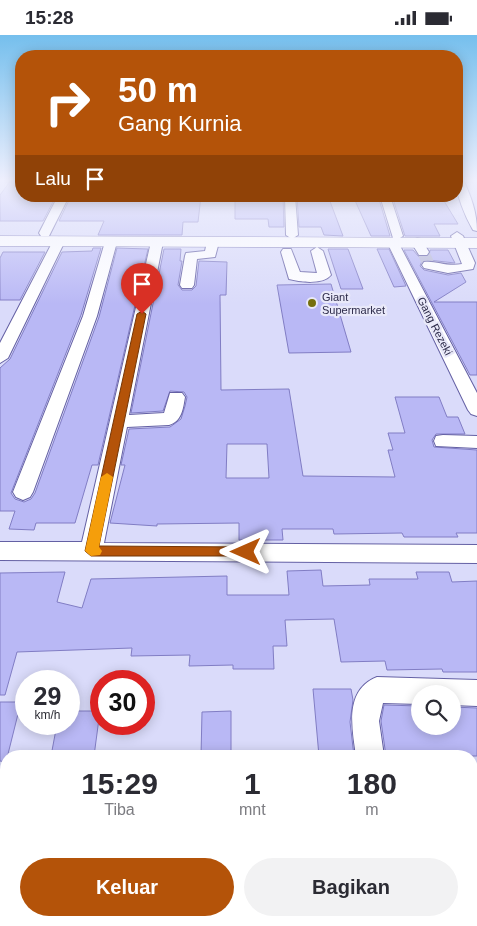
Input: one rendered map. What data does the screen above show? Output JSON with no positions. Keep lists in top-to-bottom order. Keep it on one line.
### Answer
{"streets":{"street":["Gang Rezeki"]},"places":["Giant Supermarket"],"page":{"status":"15:28","turn":["50 m","Gang Kurnia"],"then":"Lalu","speed":"29 km/h","limit":"30","eta":["15:29","Tiba","1","mnt","180","m"],"buttons":["Keluar","Bagikan"]}}
